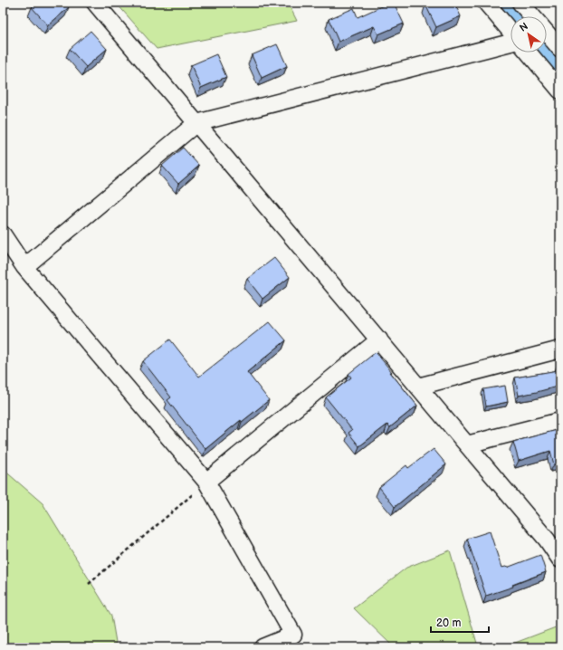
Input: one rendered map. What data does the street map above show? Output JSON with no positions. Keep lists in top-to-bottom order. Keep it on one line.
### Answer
{"scale_bar":"20 m","north":"top left"}
